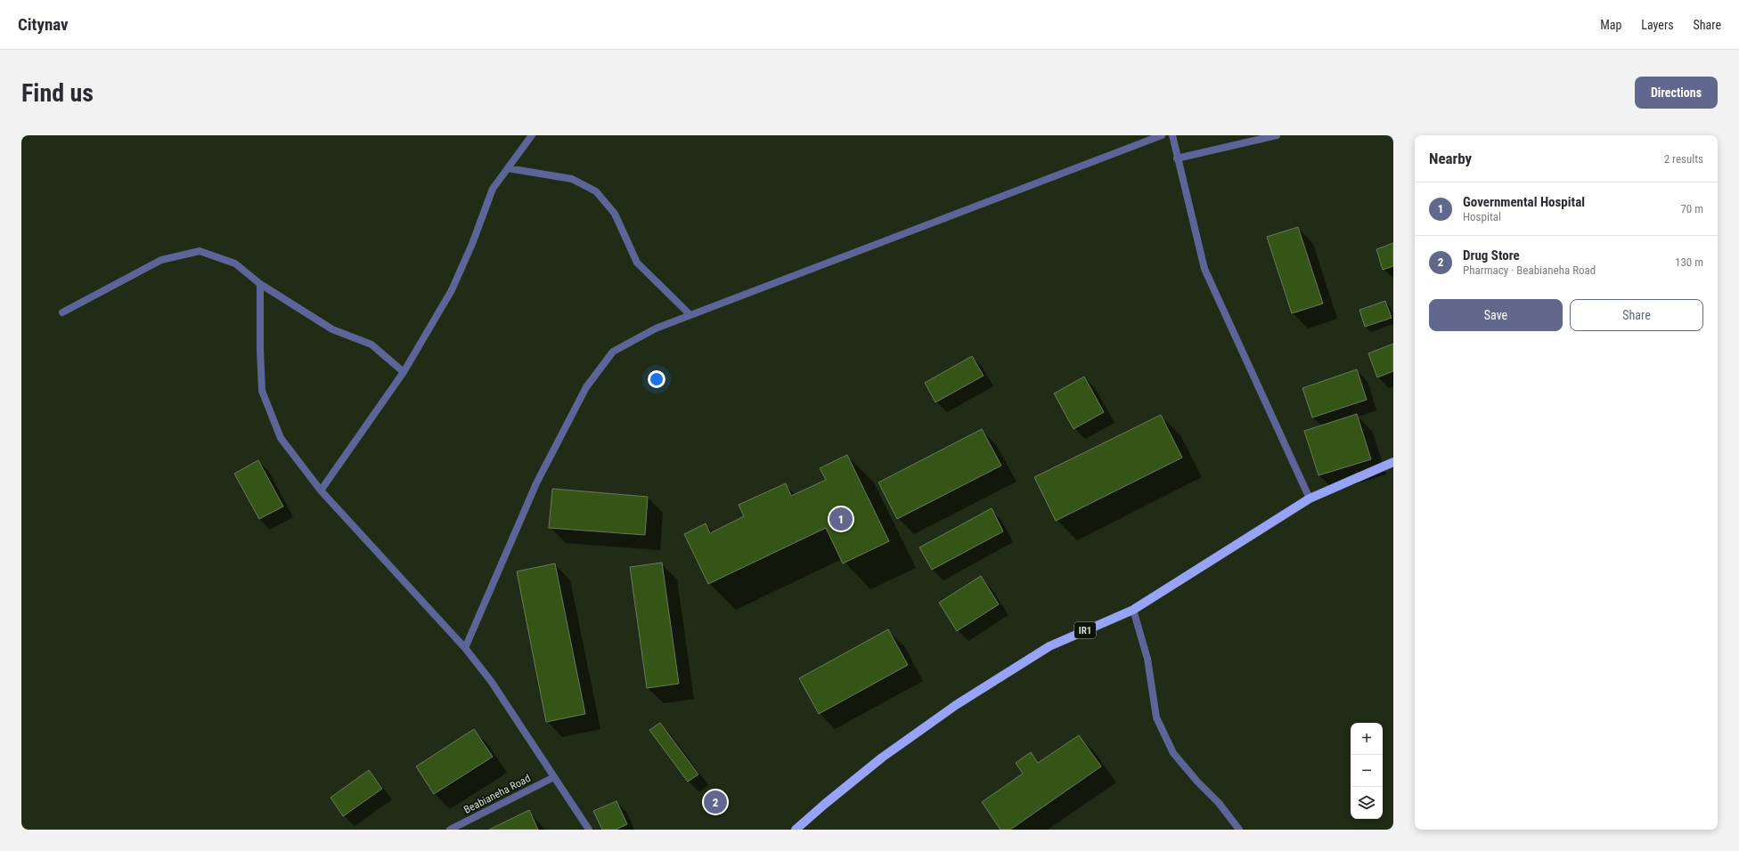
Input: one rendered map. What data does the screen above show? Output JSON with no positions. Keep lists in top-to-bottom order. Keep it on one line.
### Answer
{"streets":{"main road":["IR1"],"street":["Beabianeha Road"]},"page":{"header":"Citynav","nav":["Map","Layers","Share"],"buttons":["Directions",["Save","Share"]],"title":"Find us","heading":["Nearby","2 results"],"list":[{"mark":"1","name":"Governmental Hospital","note":"Hospital","value":"70 m"},{"mark":"2","name":"Drug Store","note":"Pharmacy · Beabianeha Road","value":"130 m"}],"pins":["1","2"],"map_buttons":["+","−"]}}
